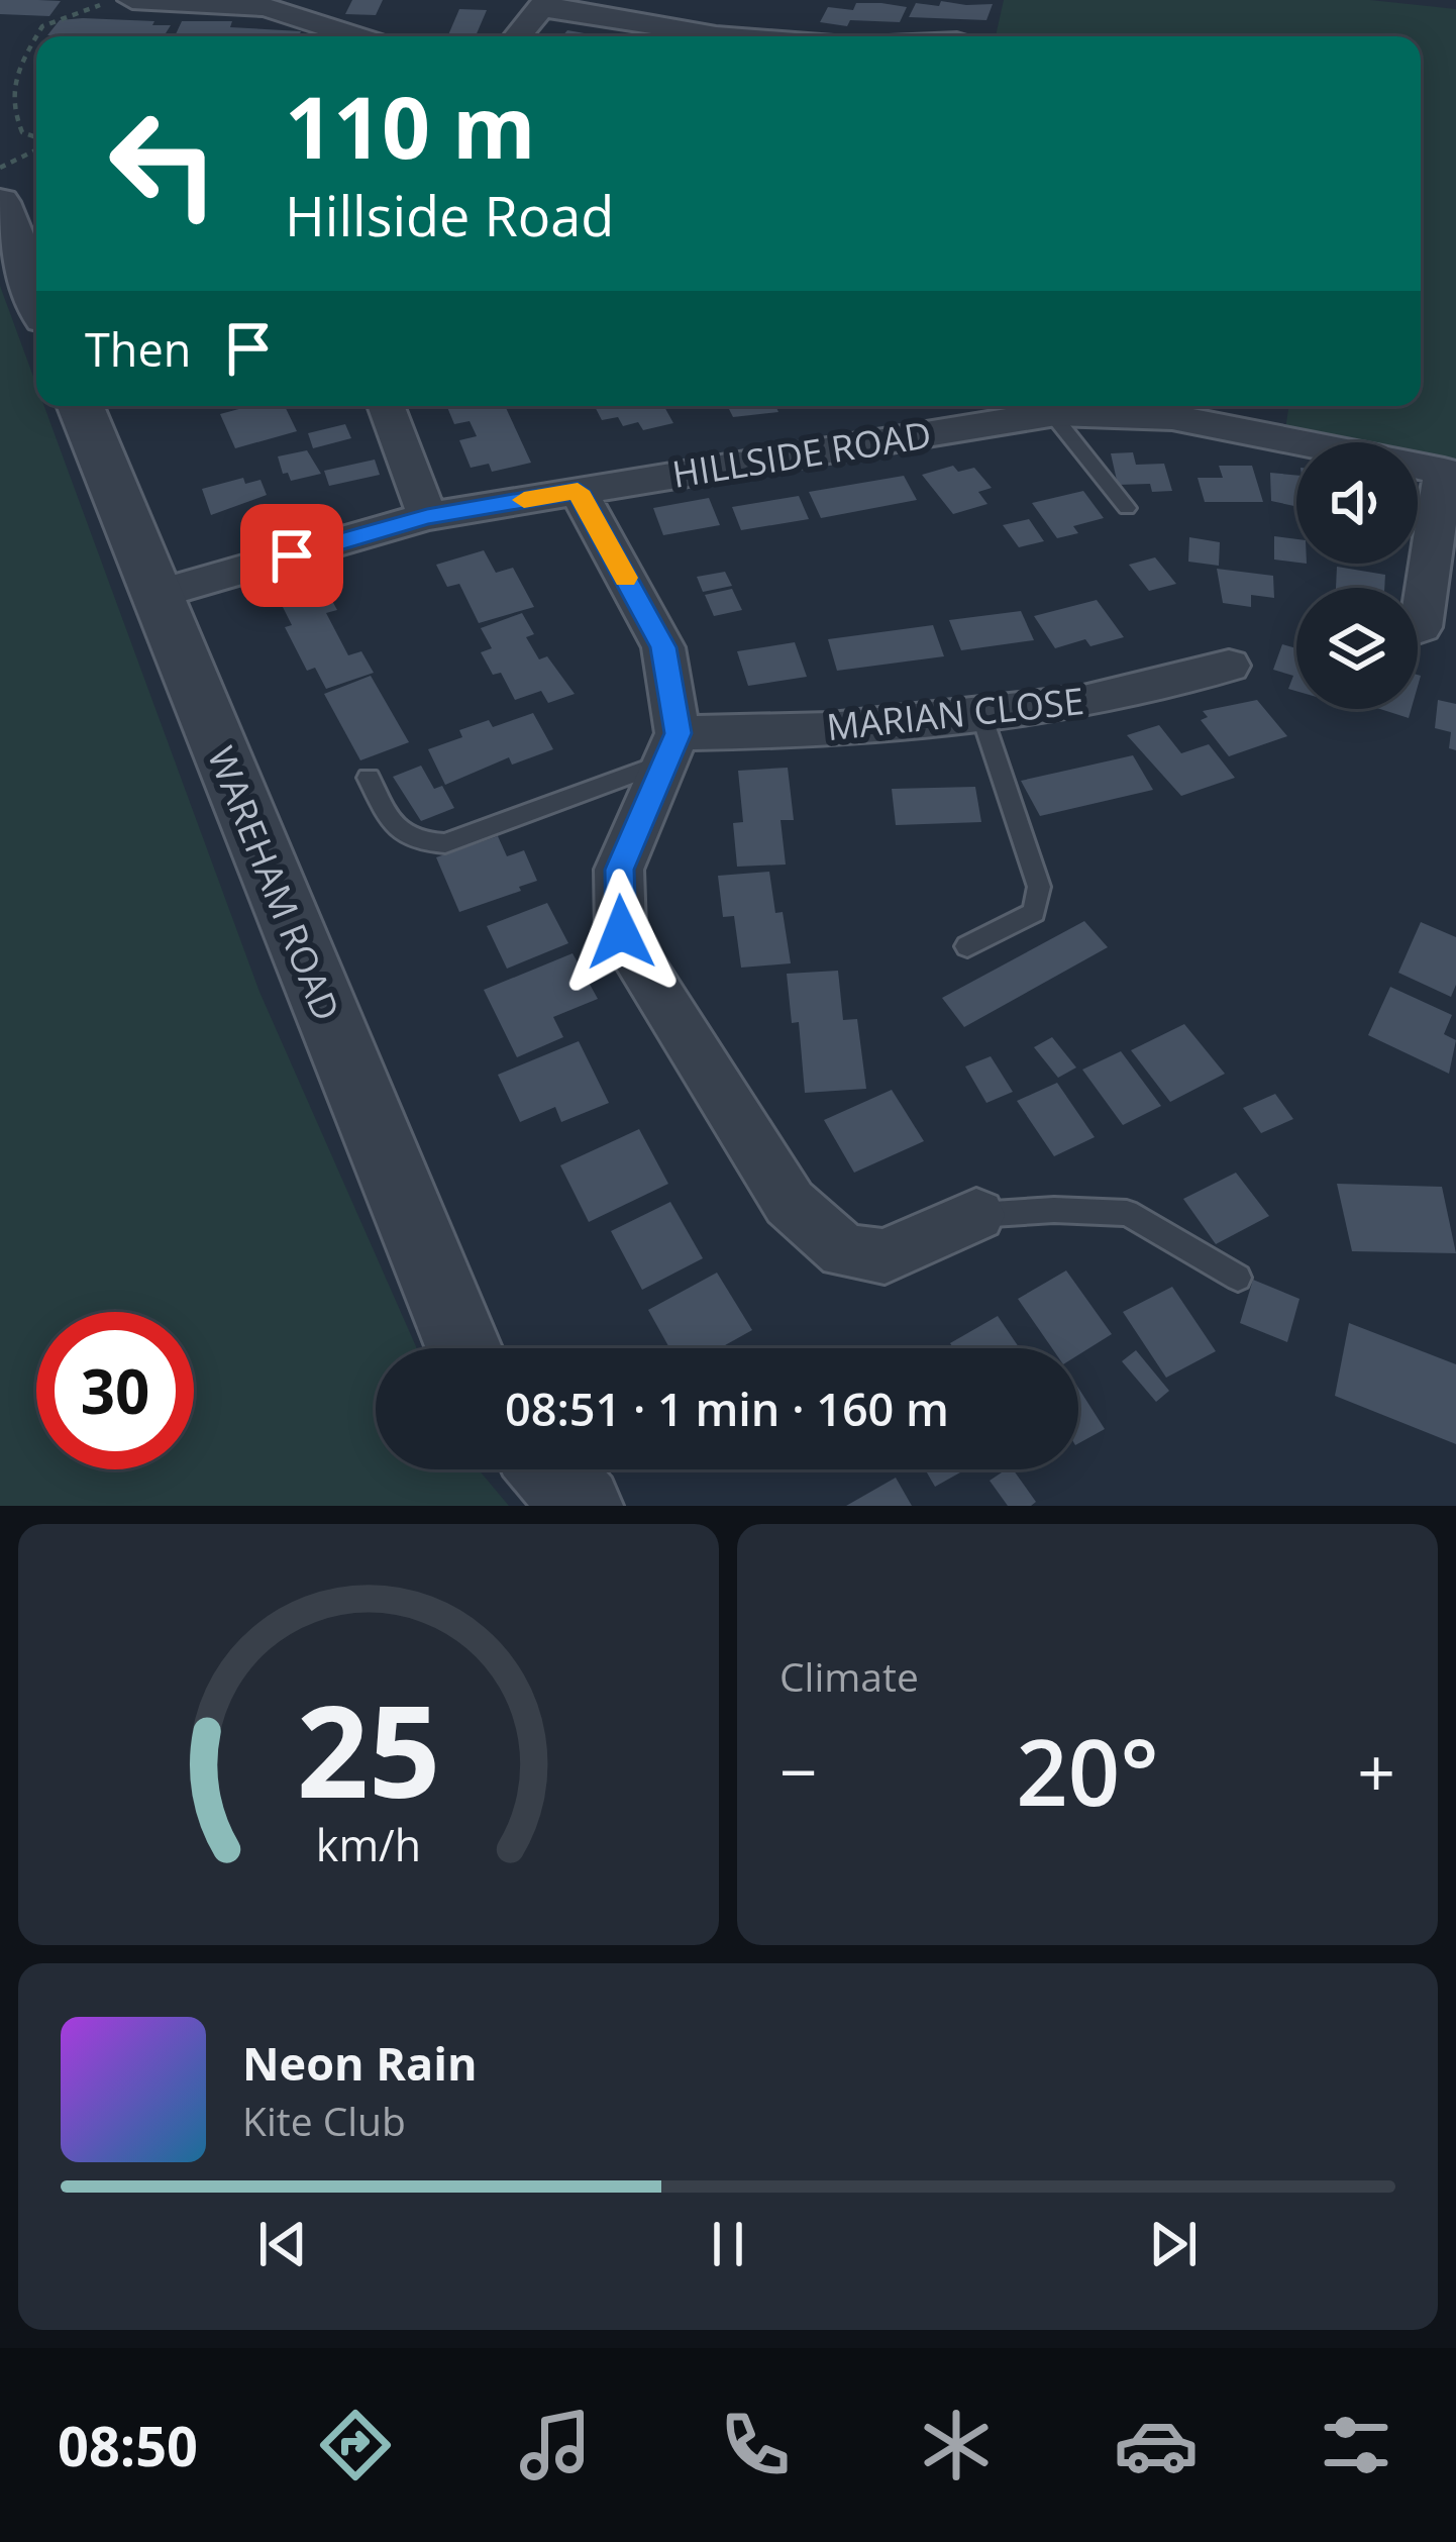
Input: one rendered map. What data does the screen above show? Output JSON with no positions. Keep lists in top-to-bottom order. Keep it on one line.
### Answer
{"streets":{"street":["HILLSIDE ROAD","MARIAN CLOSE","WAREHAM ROAD"]},"crossings":[["HILLSIDE ROAD","WAREHAM ROAD"]],"page":{"turn":["110 m","Hillside Road"],"then":"Then","limit":"30","trip":"08:51 · 1 min · 160 m","tile":"Climate","heat":["−","20°","+"],"song":["Neon Rain","Kite Club"],"tabs":"08:50","gauge":["25","km/h"]}}
